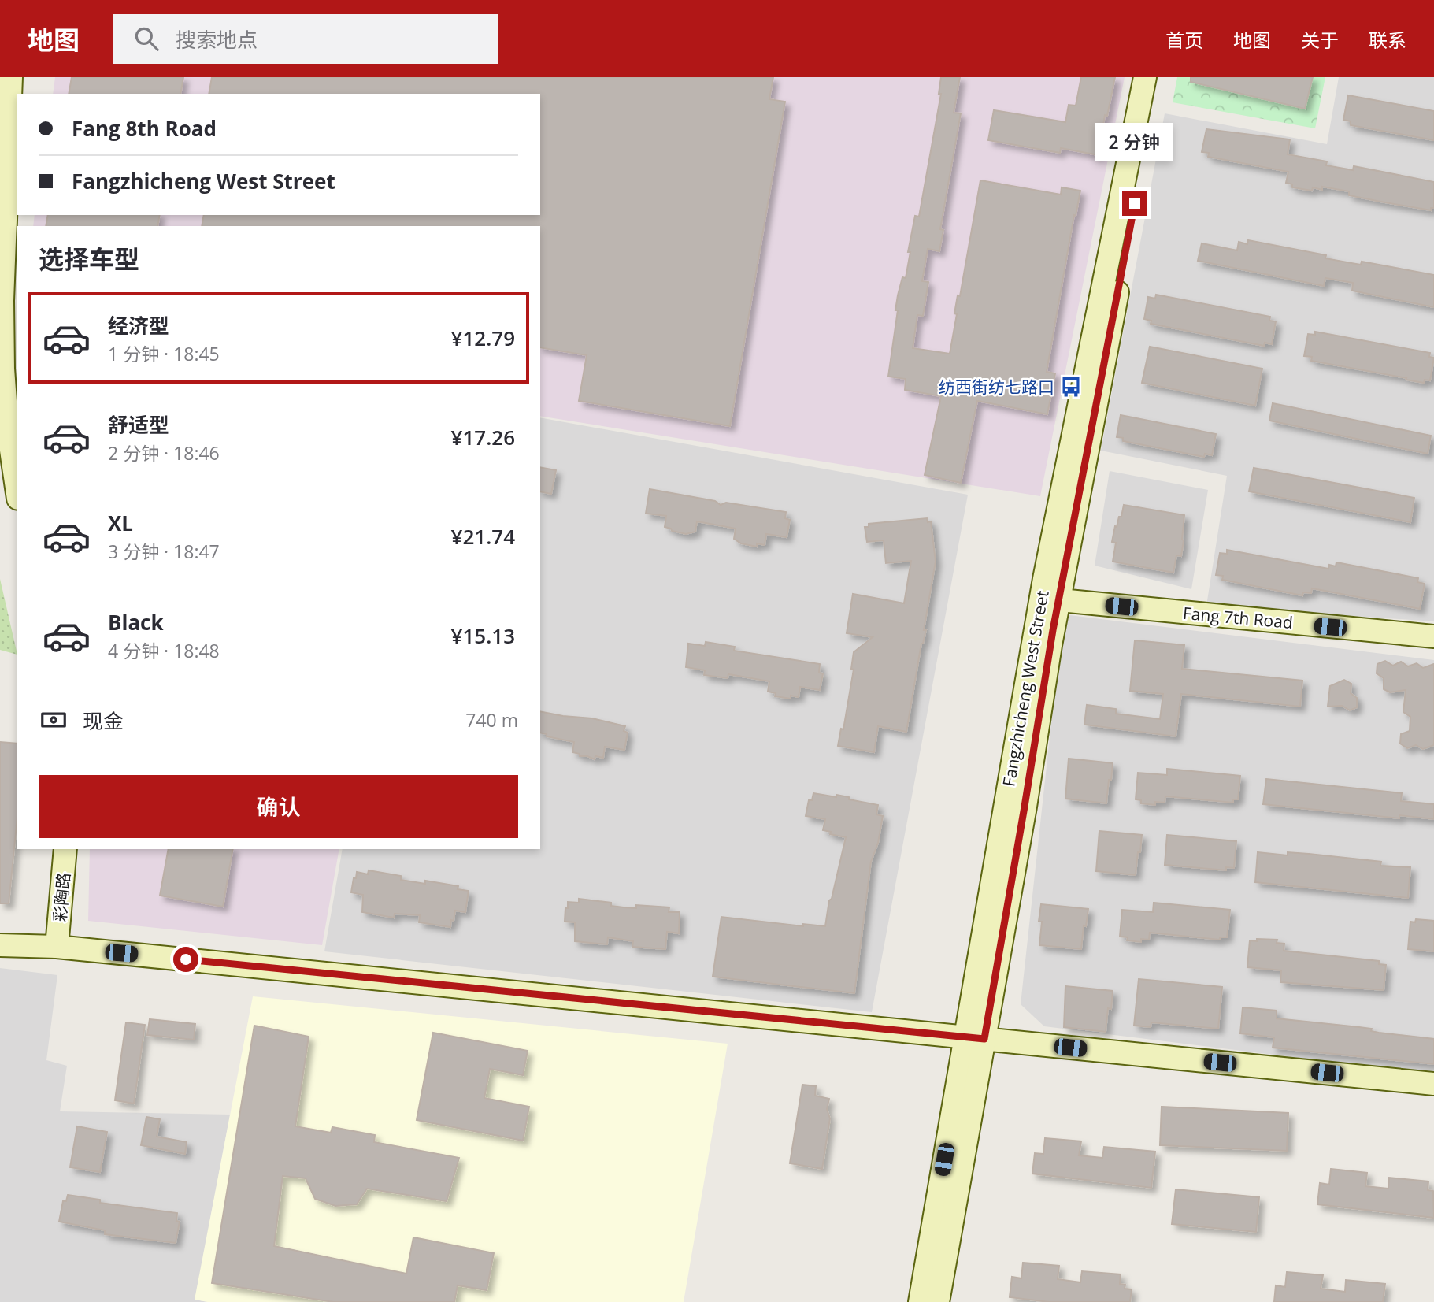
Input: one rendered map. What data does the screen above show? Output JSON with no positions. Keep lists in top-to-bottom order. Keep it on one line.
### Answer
{"streets":{"street":["Fang 7th Road","Fangzhicheng West Street","彩陶路"]},"crossings":[["Fang 7th Road","Fangzhicheng West Street"]],"places":{"bus stop":["纺西街纺七路口"]},"page":{"header":"地图","search":"搜索地点","nav":["首页","地图","关于","联系"],"banner":["Fang 8th Road","Fangzhicheng West Street"],"bubble":"2 分钟","heading":"选择车型","list":[{"name":"经济型","note":"1 分钟 · 18:45","value":"¥12.79"},{"name":"舒适型","note":"2 分钟 · 18:46","value":"¥17.26"},{"name":"XL","note":"3 分钟 · 18:47","value":"¥21.74"},{"name":"Black","note":"4 分钟 · 18:48","value":"¥15.13"}],"pay":["现金","740 m"],"buttons":"确认"}}
